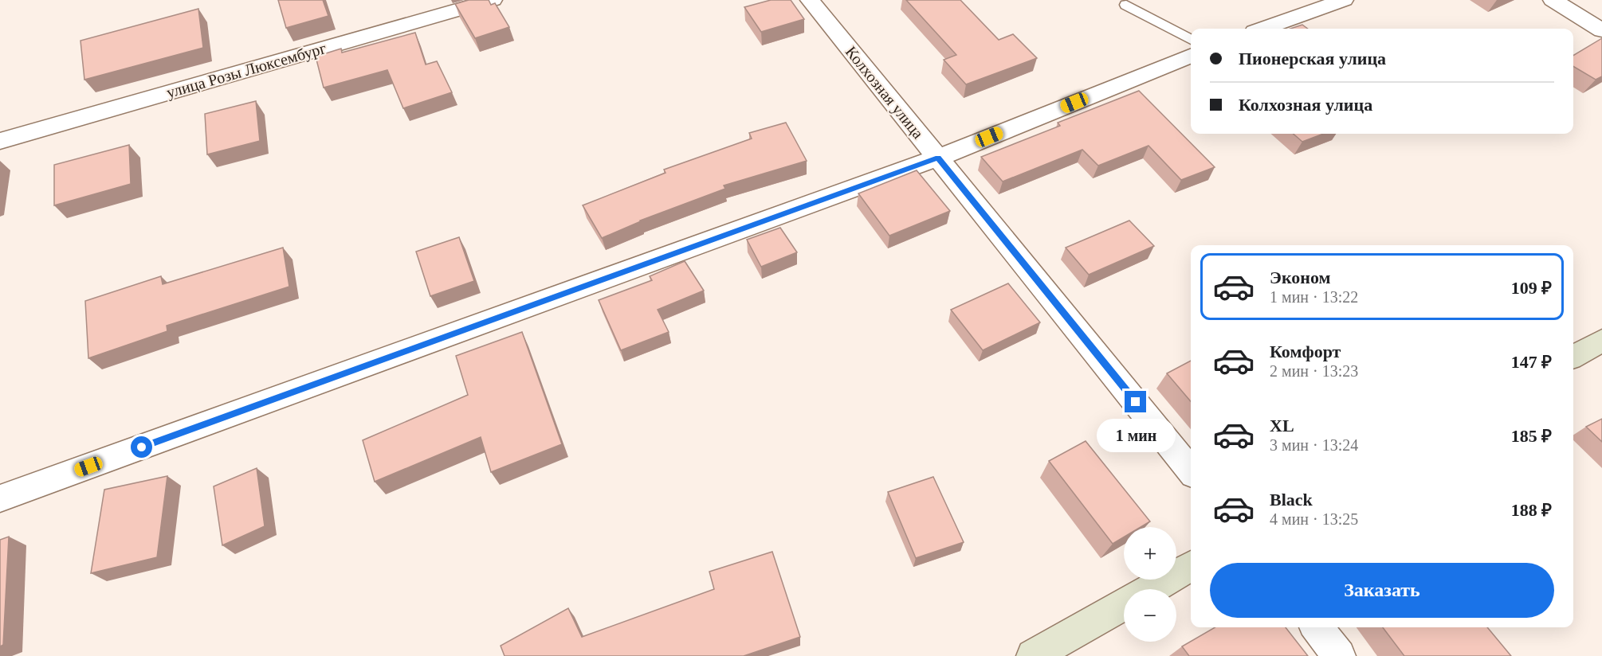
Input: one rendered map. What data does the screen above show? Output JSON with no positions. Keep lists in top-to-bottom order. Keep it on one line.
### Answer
{"streets":{"street":["улица Розы Люксембург","Колхозная улица"]},"page":{"banner":["Пионерская улица","Колхозная улица"],"list":[{"name":"Эконом","note":"1 мин · 13:22","value":"109 ₽"},{"name":"Комфорт","note":"2 мин · 13:23","value":"147 ₽"},{"name":"XL","note":"3 мин · 13:24","value":"185 ₽"},{"name":"Black","note":"4 мин · 13:25","value":"188 ₽"}],"bubble":"1 мин","map_buttons":["+","−"],"buttons":"Заказать"}}
